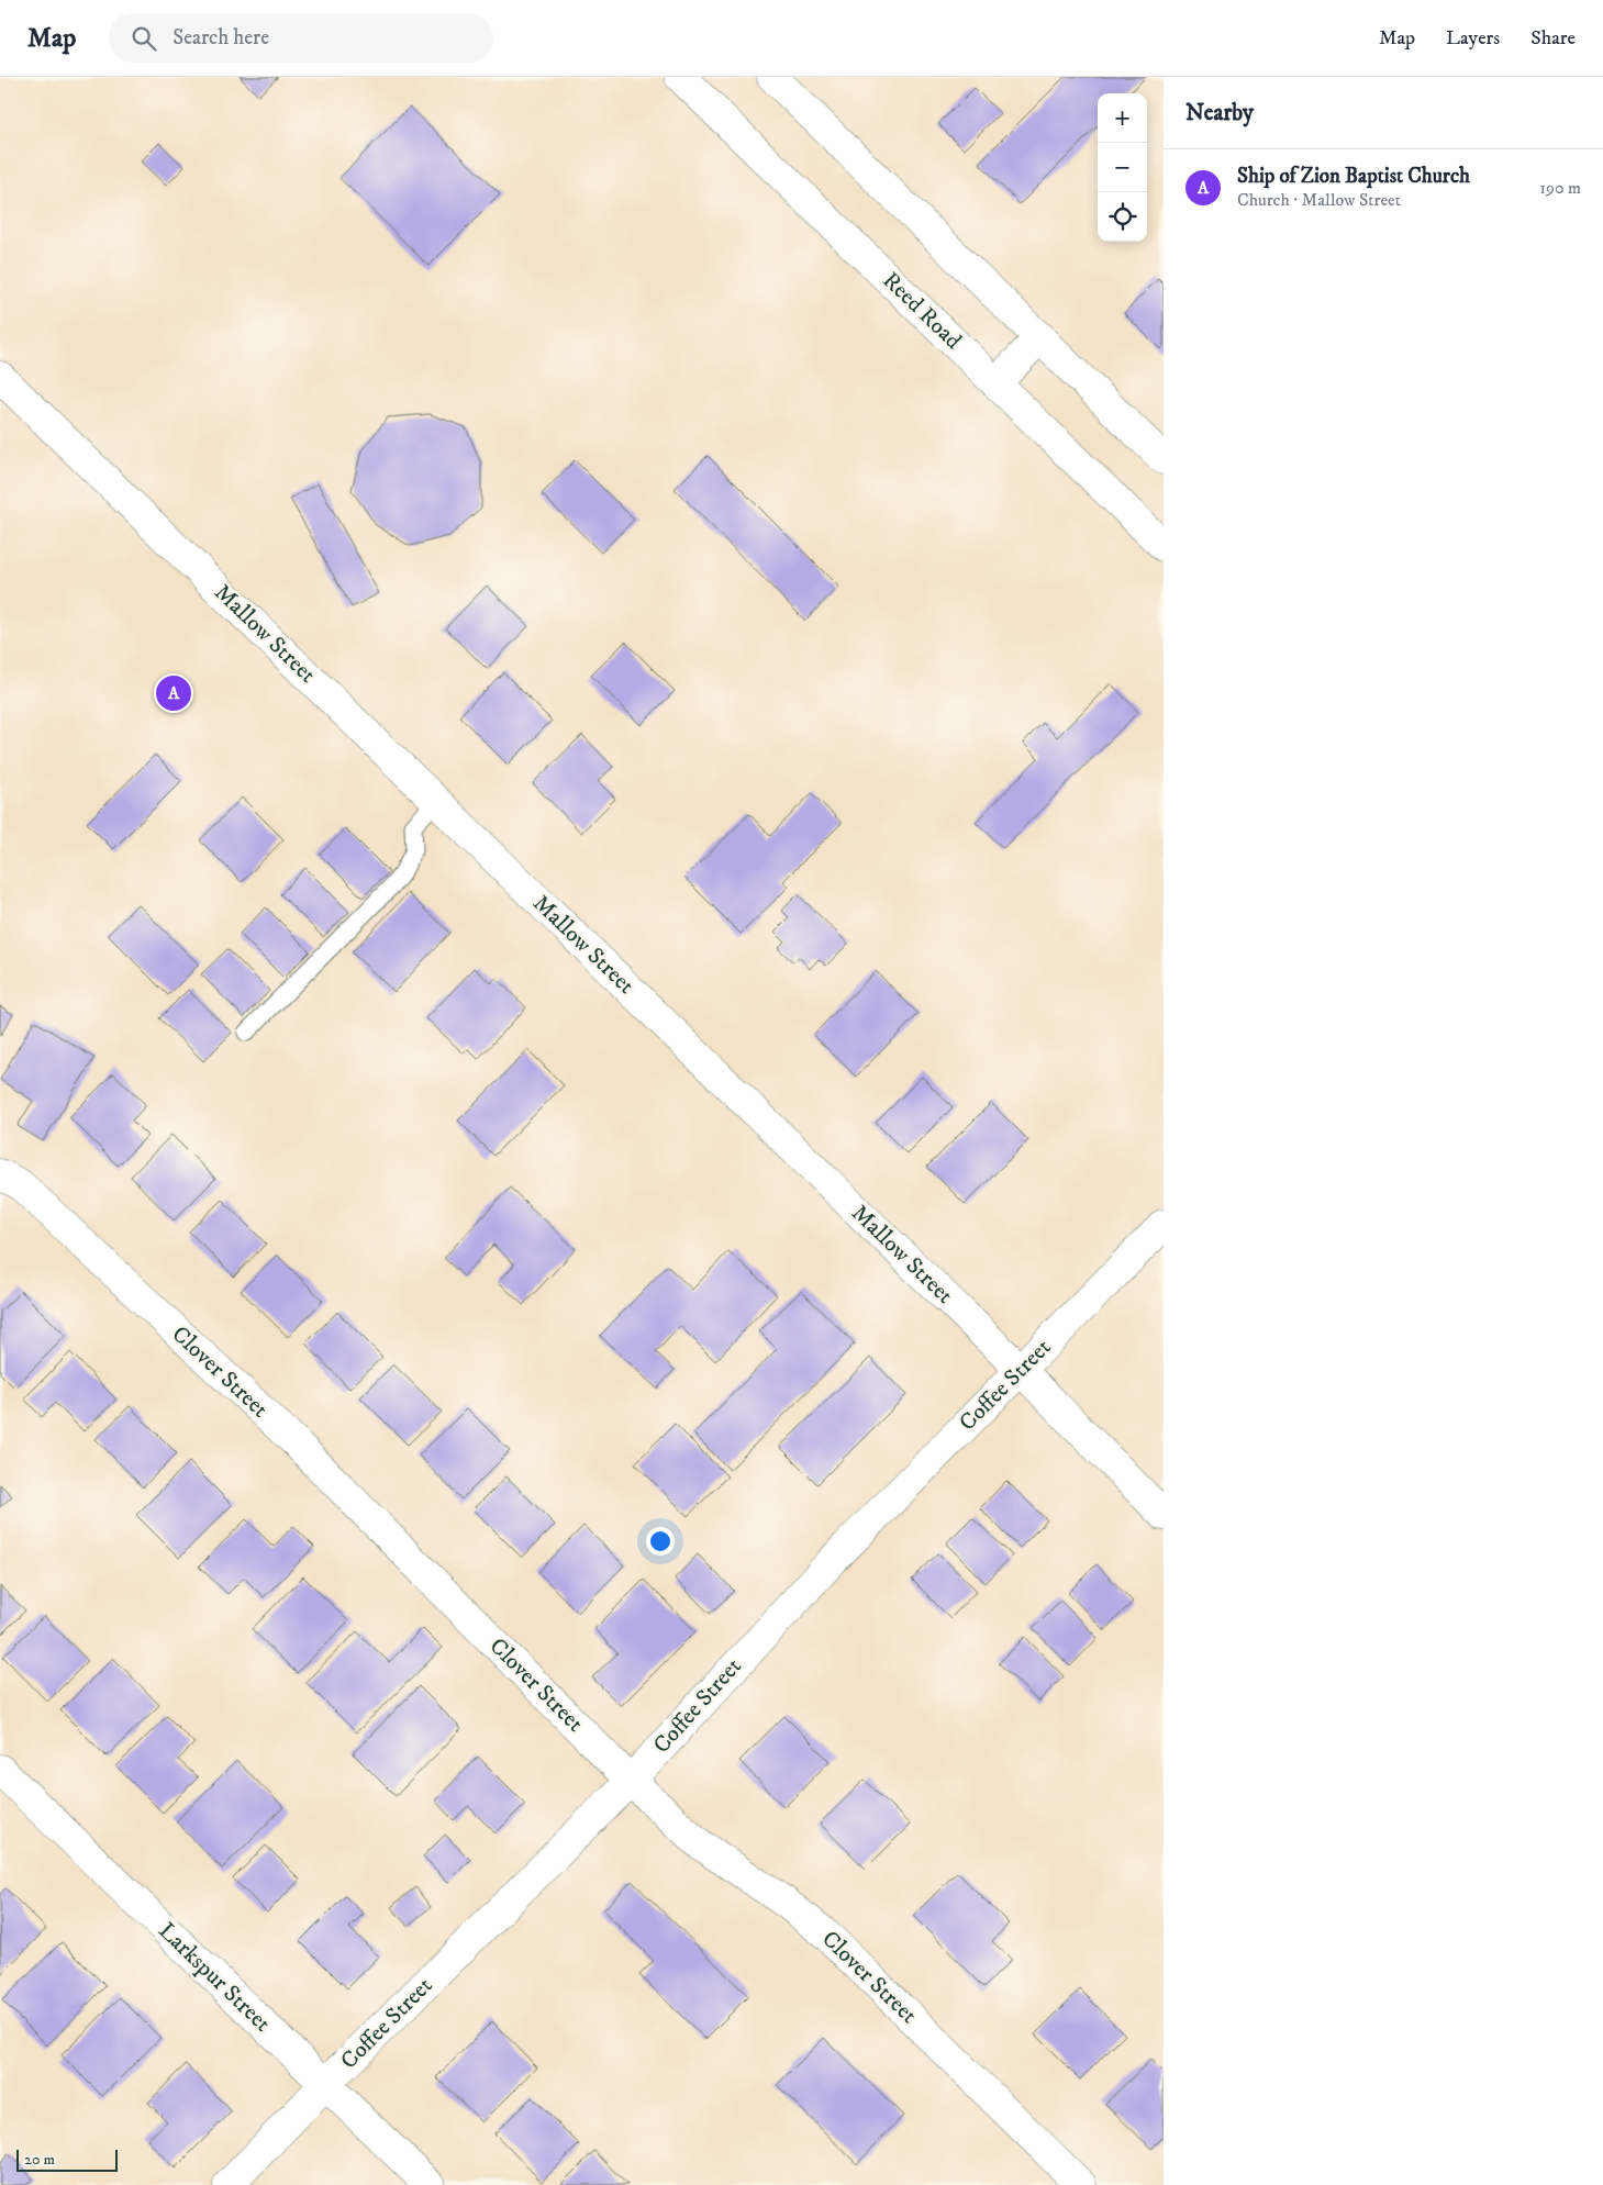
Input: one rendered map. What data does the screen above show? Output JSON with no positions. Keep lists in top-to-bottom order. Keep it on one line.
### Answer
{"streets":{"street":["Reed Road","Mallow Street","Clover Street","Coffee Street","Larkspur Street"]},"crossings":[["Mallow Street","Coffee Street"],["Clover Street","Coffee Street"],["Coffee Street","Larkspur Street"]],"scale_bar":"20 m","page":{"header":"Map","search":"Search here","nav":["Map","Layers","Share"],"heading":"Nearby","map_buttons":["+","−"],"list":[{"mark":"A","name":"Ship of Zion Baptist Church","note":"Church · Mallow Street","value":"190 m"}],"pins":"A","scale":"20 m"}}
